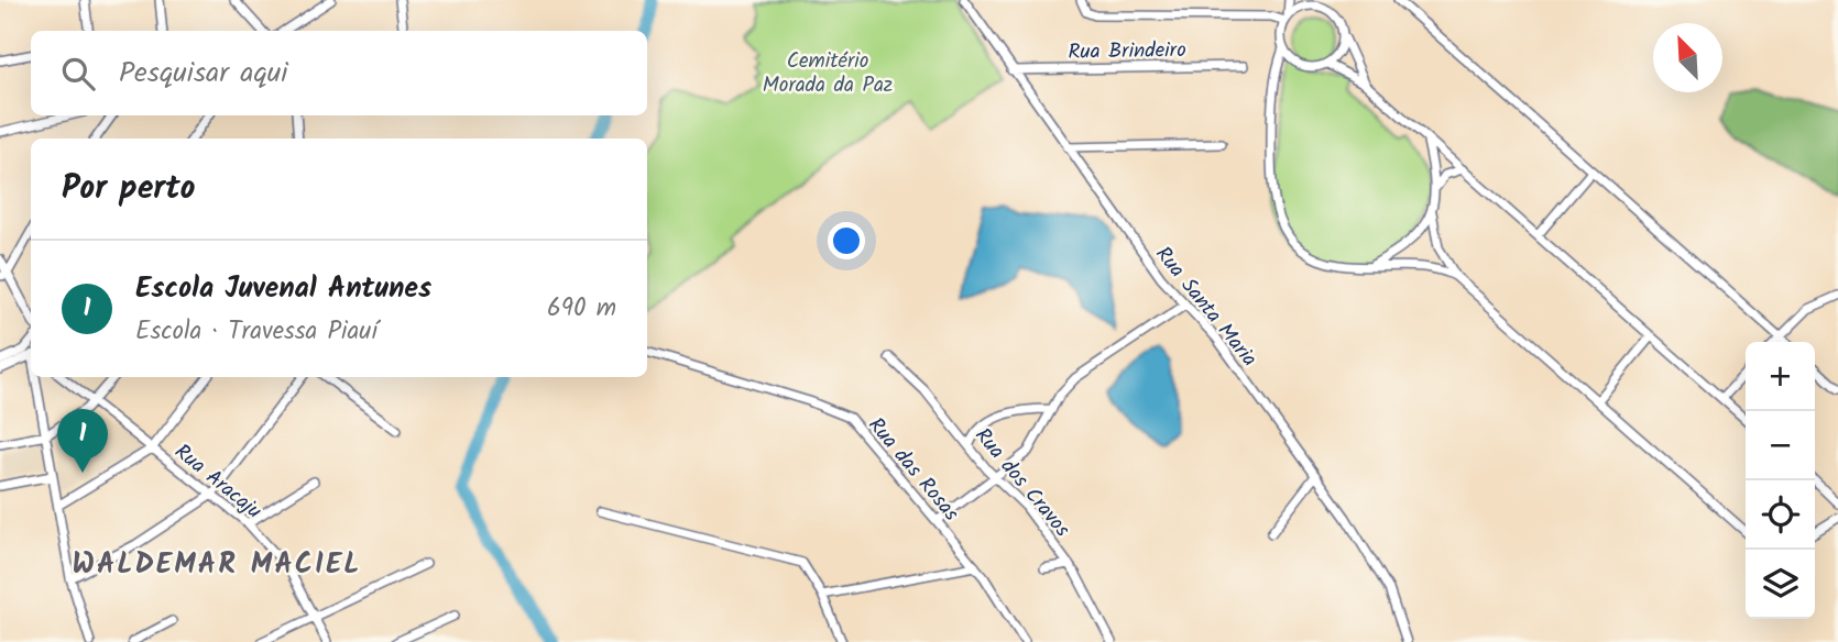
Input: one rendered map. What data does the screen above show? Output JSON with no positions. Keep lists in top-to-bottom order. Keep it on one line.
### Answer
{"streets":{"street":["Rua Brindeiro","Rua Santa Maria","Rua das Rosas","Rua Aracaju","Rua dos Cravos"]},"crossings":[["Rua Brindeiro","Rua Santa Maria"]],"districts":["WALDEMAR MACIEL"],"parks":["Cemitério Morada da Paz"],"north":"top left","page":{"search":"Pesquisar aqui","heading":"Por perto","list":[{"mark":"1","name":"Escola Juvenal Antunes","note":"Escola · Travessa Piauí","value":"690 m"}],"map_buttons":["+","−"],"pins":"1"}}
